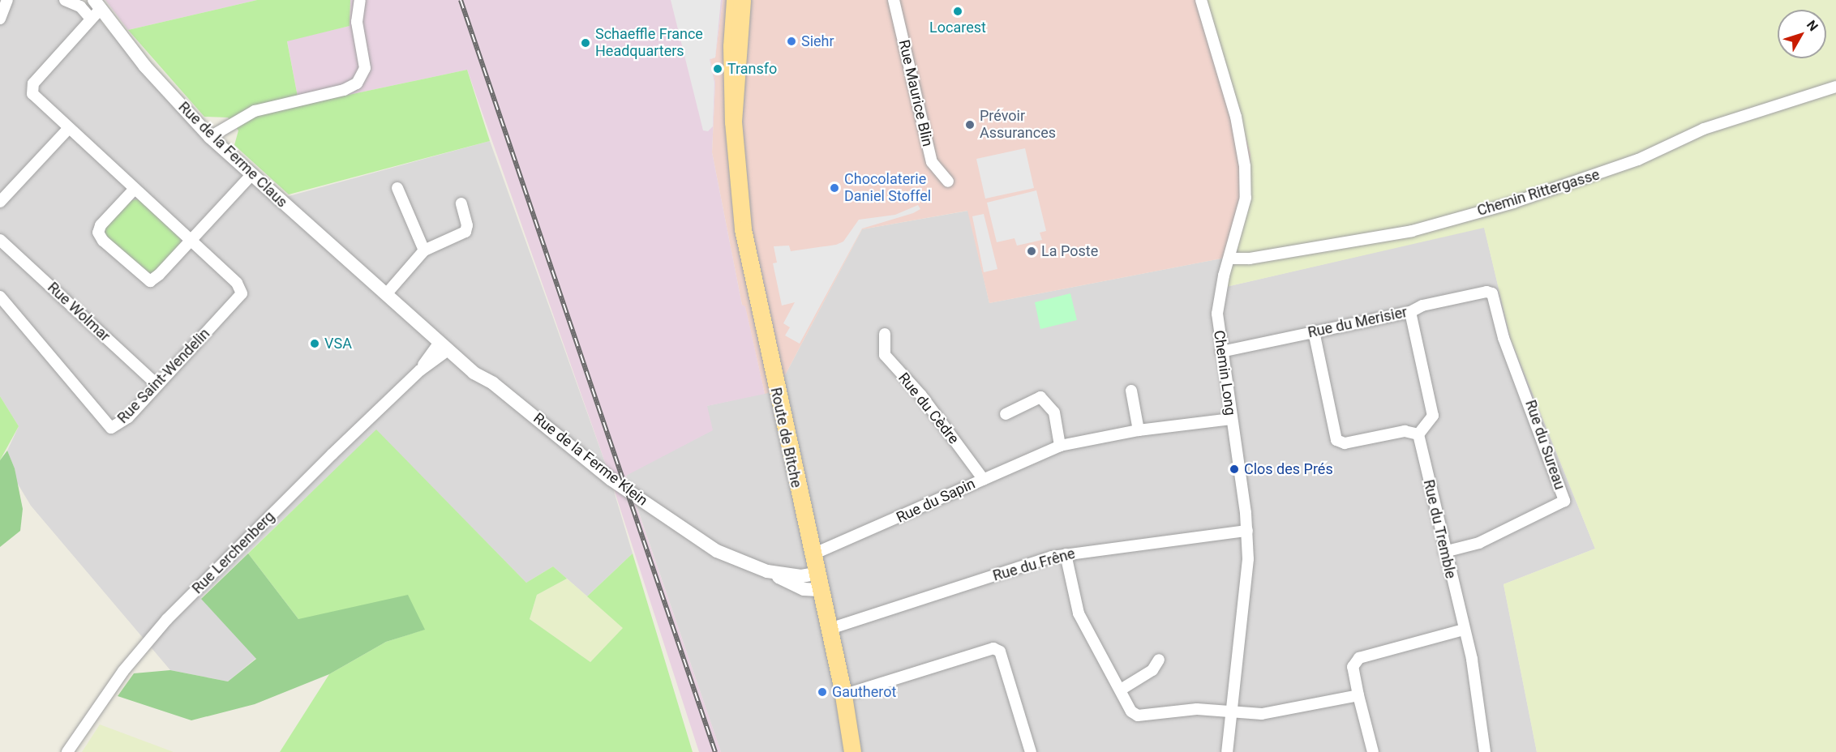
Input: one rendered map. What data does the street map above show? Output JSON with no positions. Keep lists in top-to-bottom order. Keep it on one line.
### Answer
{"streets":{"main road":["Route de Bitche"],"street":["Rue Maurice Blin","Rue de la Ferme Claus","Chemin Rittergasse","Rue Wolmar","Rue du Merisier","Chemin Long","Rue Saint-Wendelin","Rue du Cèdre","Rue du Sureau","Rue de la Ferme Klein","Rue du Sapin","Rue du Tremble","Rue Lerchenberg","Rue du Frêne"]},"crossings":[["Rue de la Ferme Claus","Rue Saint-Wendelin"],["Rue de la Ferme Claus","Rue de la Ferme Klein"],["Rue de la Ferme Claus","Rue Lerchenberg"],["Chemin Rittergasse","Chemin Long"],["Rue Wolmar","Rue Saint-Wendelin"],["Rue du Merisier","Chemin Long"],["Rue du Merisier","Rue du Sureau"],["Chemin Long","Rue du Sapin"],["Chemin Long","Rue du Frêne"],["Rue du Cèdre","Rue du Sapin"],["Route de Bitche","Rue de la Ferme Klein"],["Route de Bitche","Rue du Sapin"],["Route de Bitche","Rue du Frêne"],["Rue du Sureau","Rue du Tremble"],["Rue de la Ferme Klein","Rue Lerchenberg"]],"places":["Locarest","Siehr","Schaeffle France Headquarters","Transfo","Prévoir Assurances","Chocolaterie Daniel Stoffel","La Poste","VSA","Clos des Prés","Gautherot"],"north":"top right"}
